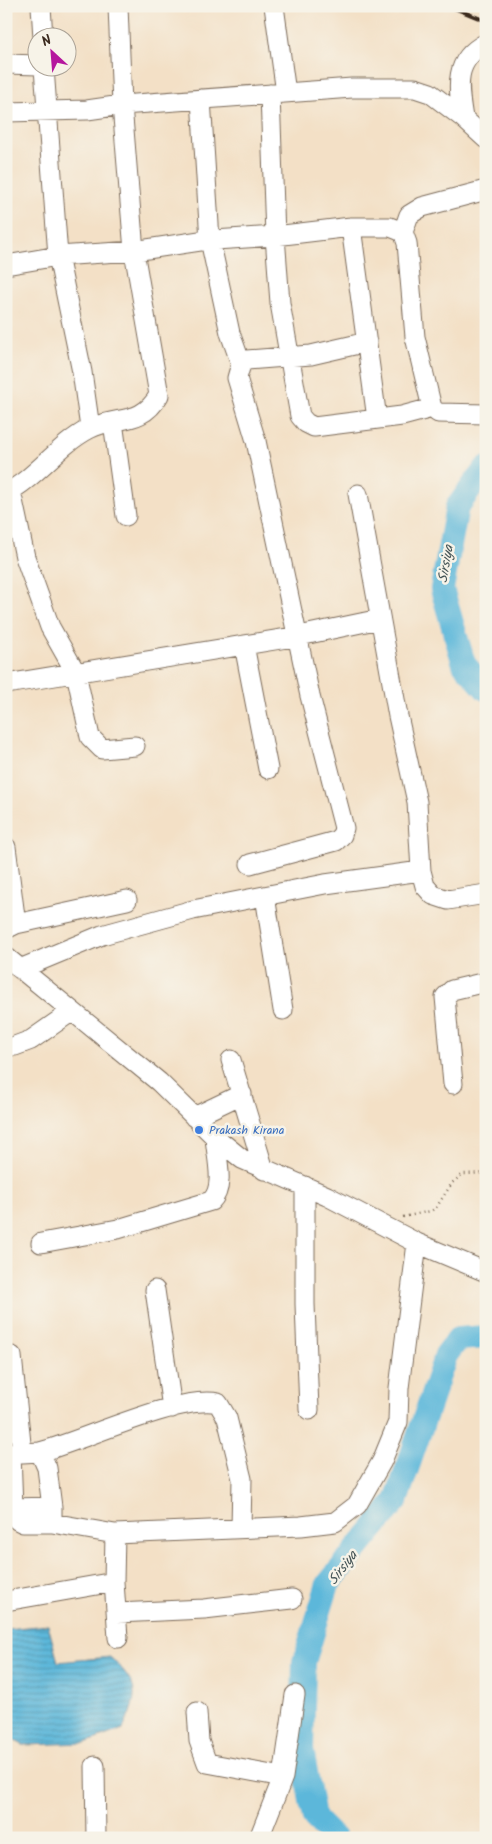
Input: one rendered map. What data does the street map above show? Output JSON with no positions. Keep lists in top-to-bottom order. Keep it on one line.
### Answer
{"water":["Sirsiya"],"places":["Prakash Kirana"],"north":"top left"}
